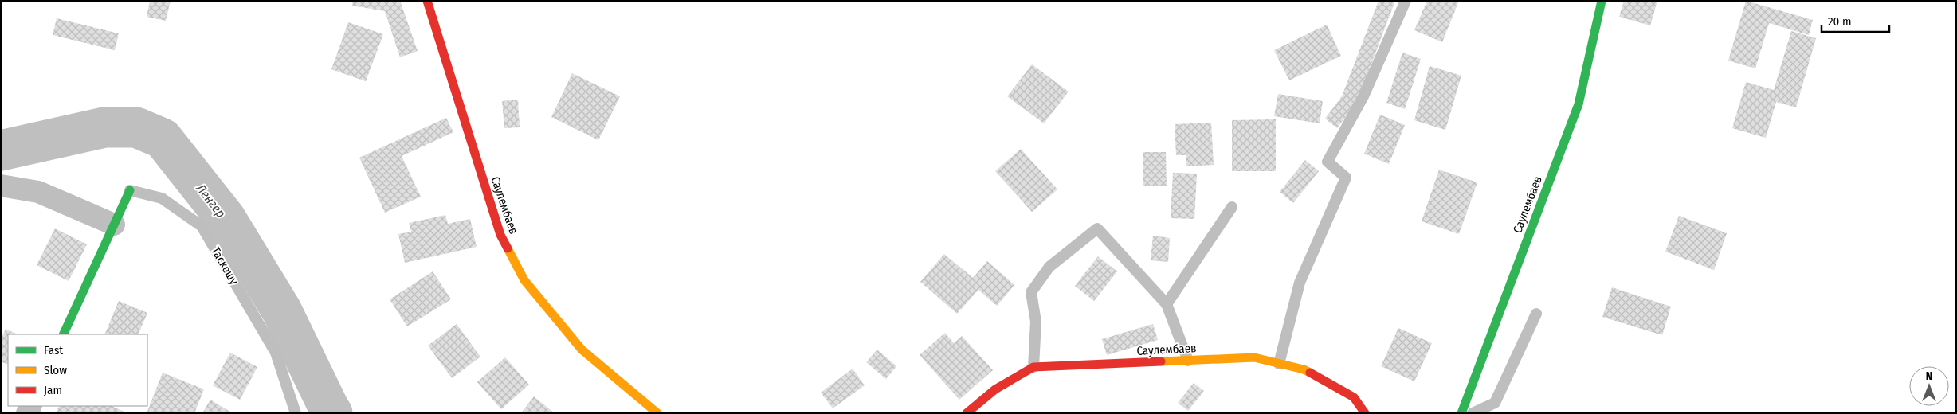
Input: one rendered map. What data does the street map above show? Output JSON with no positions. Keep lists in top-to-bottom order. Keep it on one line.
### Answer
{"streets":{"street":["Саулембаев","Таскешу"]},"water":["Ленгер"],"legend":["Fast","Slow","Jam"],"scale_bar":"20 m","north":"top"}
